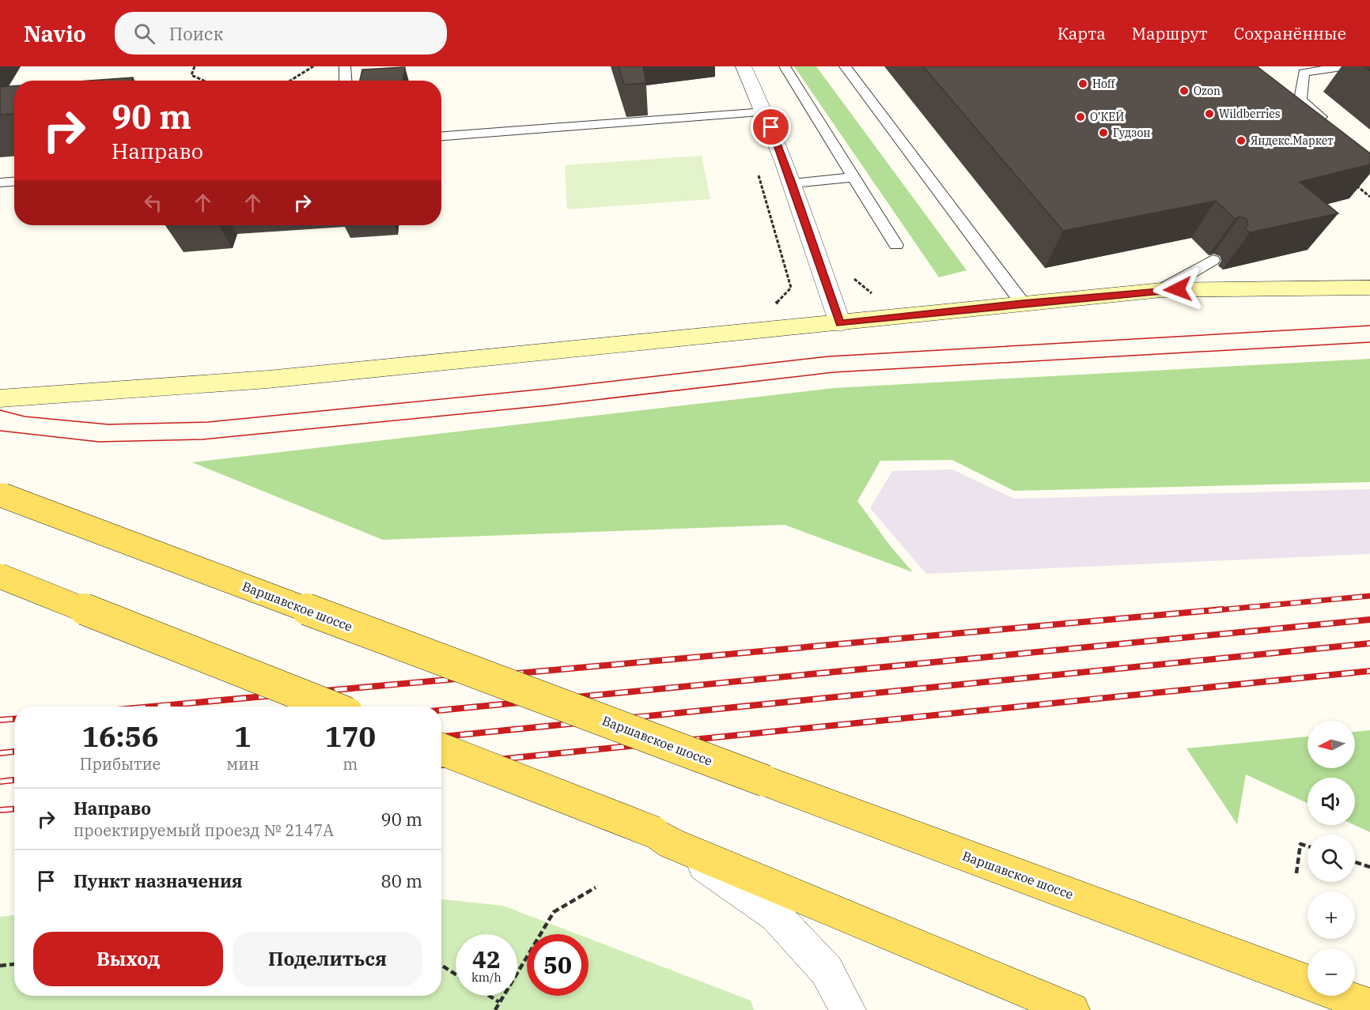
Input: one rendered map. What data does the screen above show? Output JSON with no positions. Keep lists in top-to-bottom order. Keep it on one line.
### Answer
{"streets":{"main road":["Варшавское шоссе"]},"places":["Hoff","Ozon","Wildberries","О’КЕЙ","Гудзон","Яндекс.Маркет"],"north":"left","page":{"header":"Navio","search":"Поиск","nav":["Карта","Маршрут","Сохранённые"],"turn":["90 m","Направо"],"eta":["16:56","Прибытие","1","мин","170","m"],"map_buttons":["+","−"],"list":[{"name":"Направо","note":"проектируемый проезд № 2147А","value":"90 m"},{"name":"Пункт назначения","value":"80 m"}],"buttons":["Выход","Поделиться"],"speed":"42 km/h","limit":"50"}}
